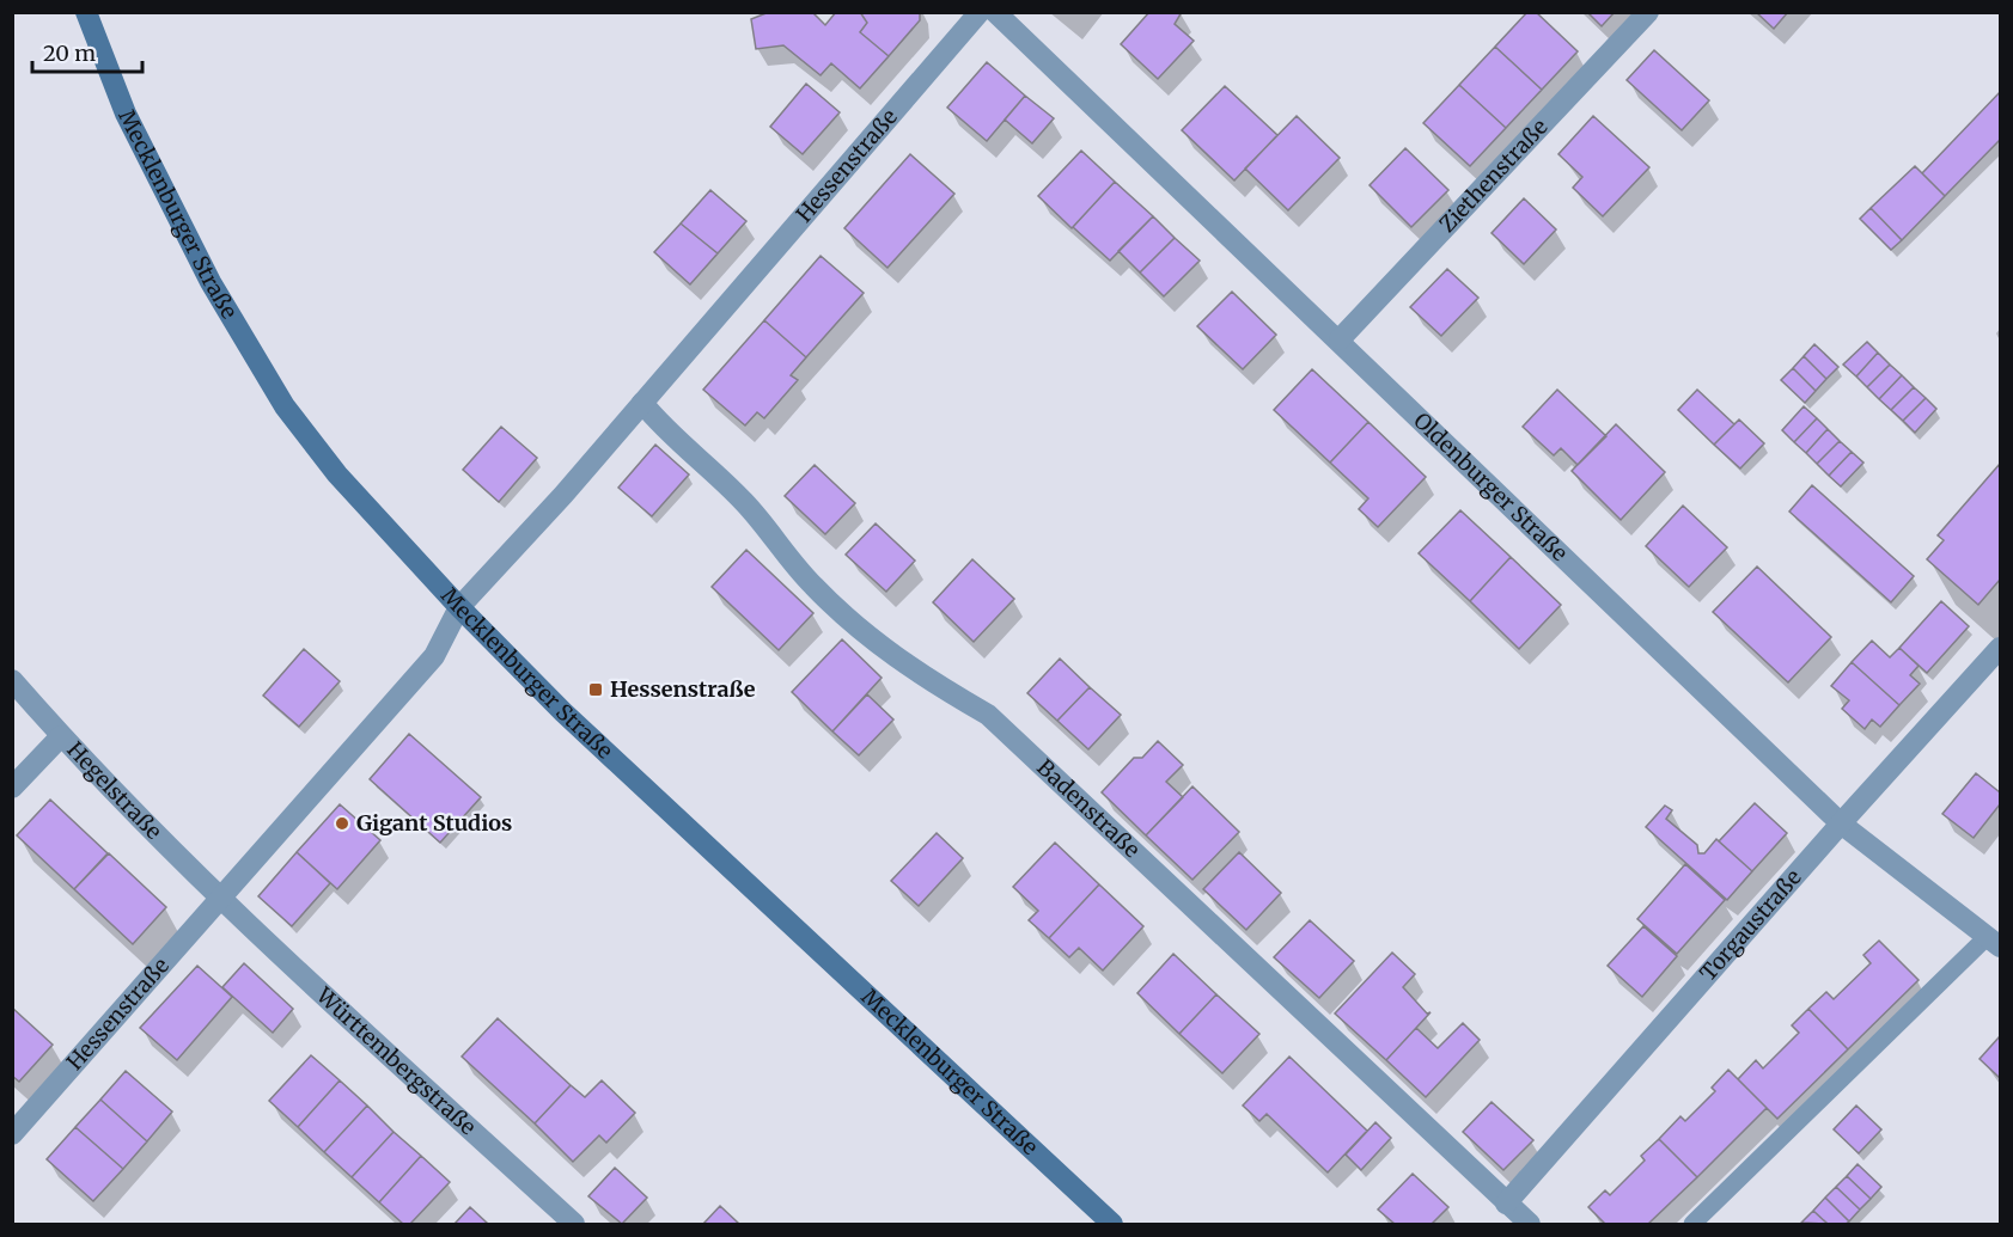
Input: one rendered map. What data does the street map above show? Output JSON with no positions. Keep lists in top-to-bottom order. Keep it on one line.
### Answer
{"streets":{"street":["Hessenstraße","Ziethenstraße","Mecklenburger Straße","Oldenburger Straße","Hegelstraße","Badenstraße","Torgaustraße","Württembergstraße"]},"crossings":[["Hessenstraße","Mecklenburger Straße"],["Hessenstraße","Hegelstraße"],["Hessenstraße","Badenstraße"],["Hessenstraße","Württembergstraße"],["Ziethenstraße","Oldenburger Straße"],["Oldenburger Straße","Torgaustraße"],["Hegelstraße","Württembergstraße"],["Badenstraße","Torgaustraße"]],"places":{"transit":["Hessenstraße"],"other":["Gigant Studios"]},"scale_bar":"20 m"}
